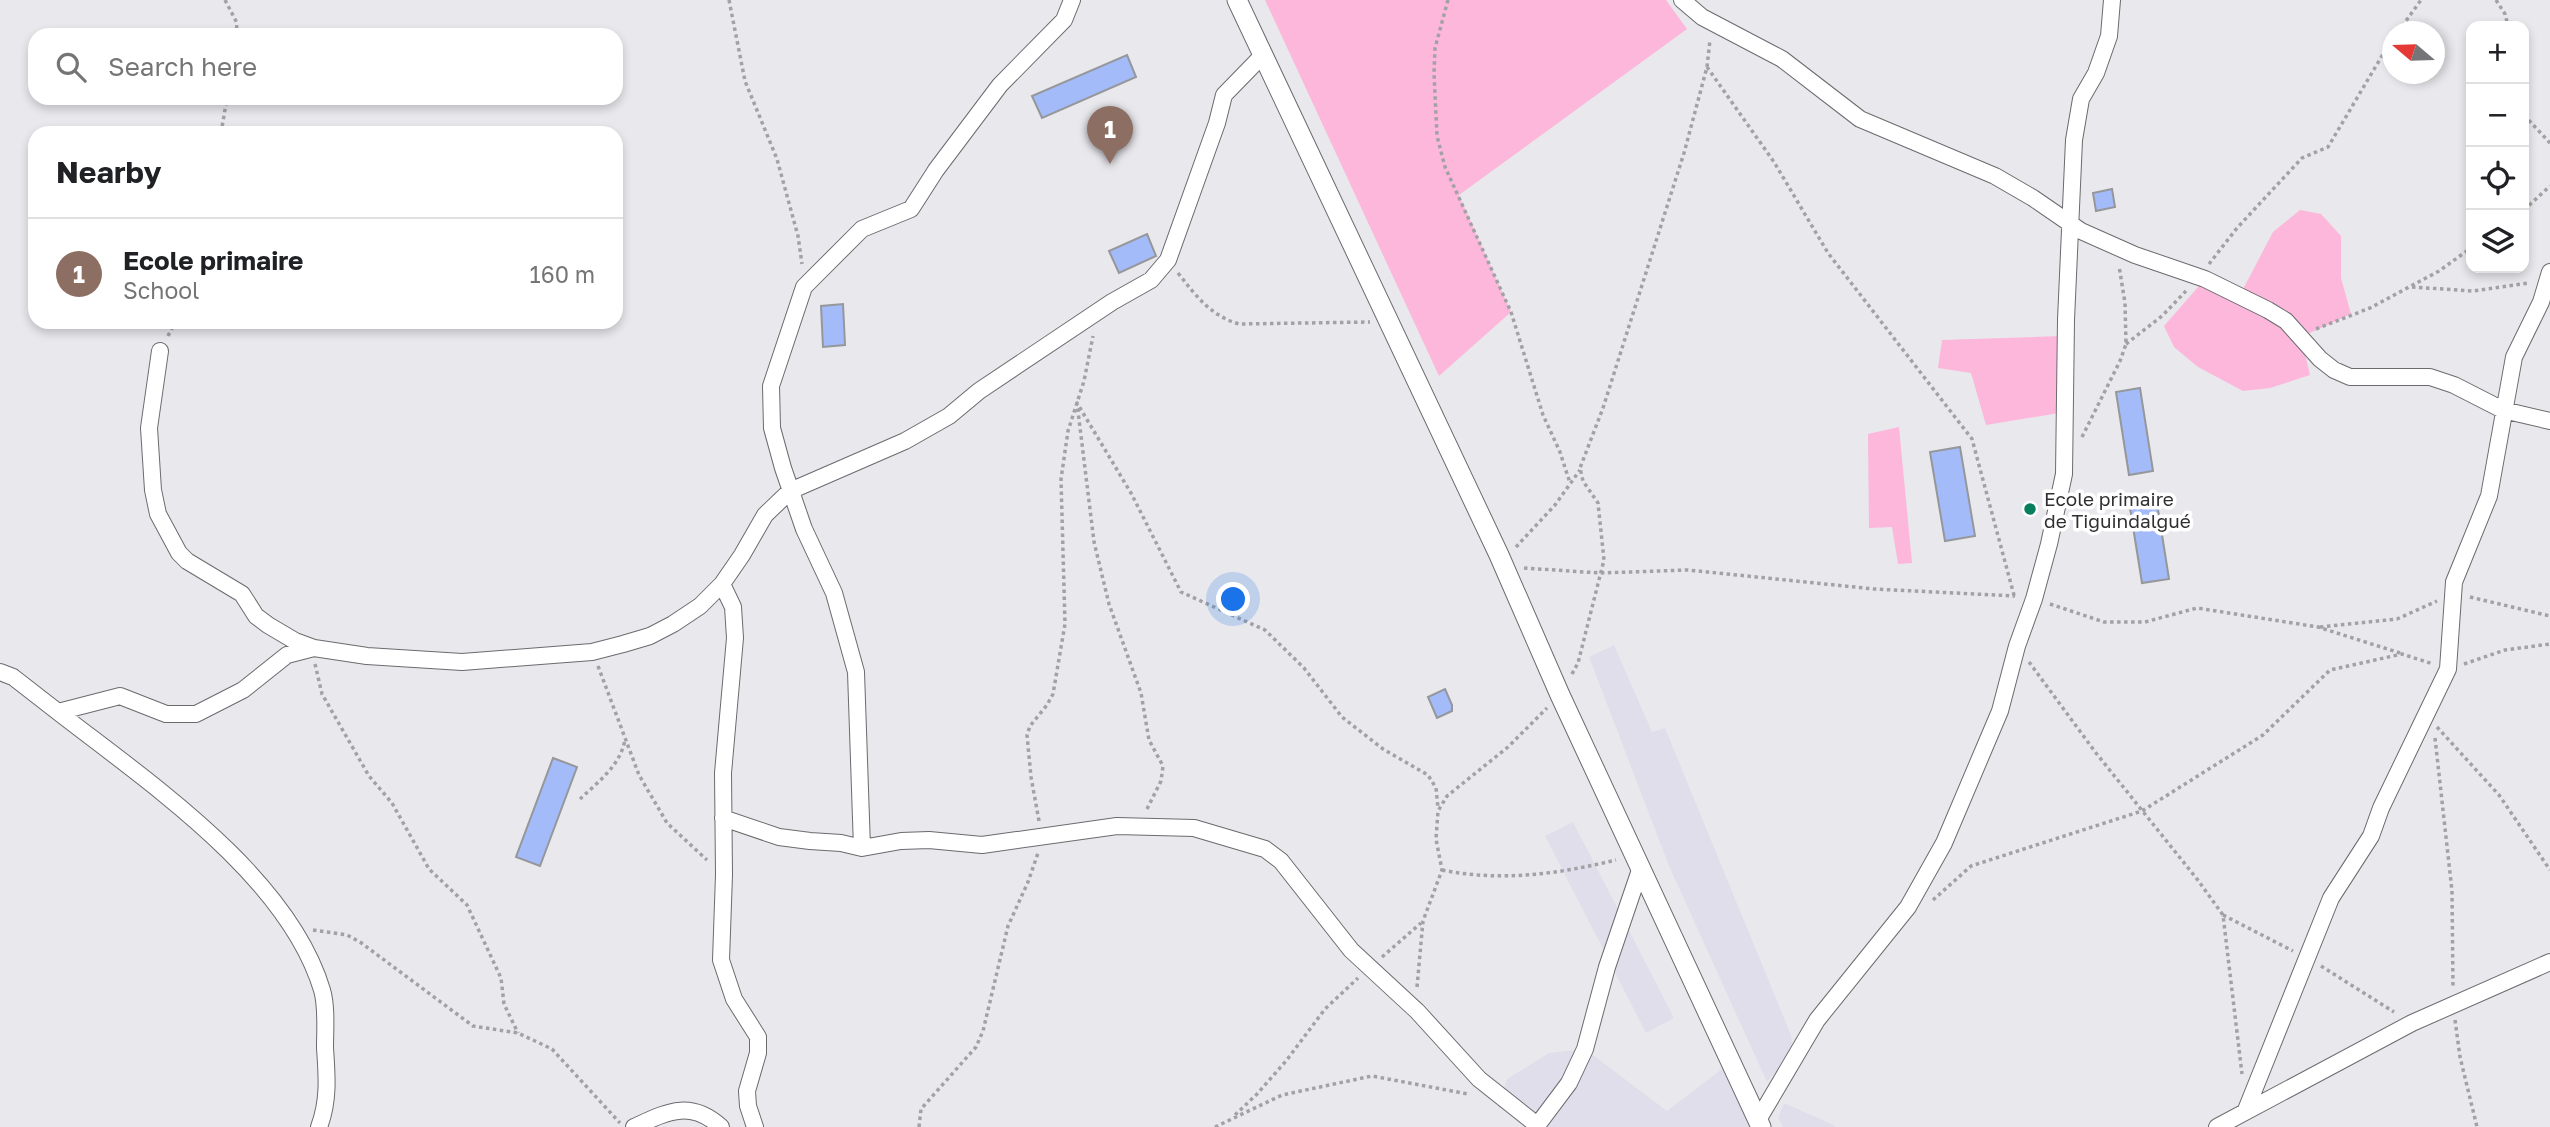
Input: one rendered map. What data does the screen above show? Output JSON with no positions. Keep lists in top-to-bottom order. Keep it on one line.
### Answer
{"places":["Ecole primaire de Tiguindalgué"],"north":"left","page":{"map_buttons":["+","−"],"search":"Search here","pins":"1","heading":"Nearby","list":[{"mark":"1","name":"Ecole primaire","note":"School","value":"160 m"}]}}
